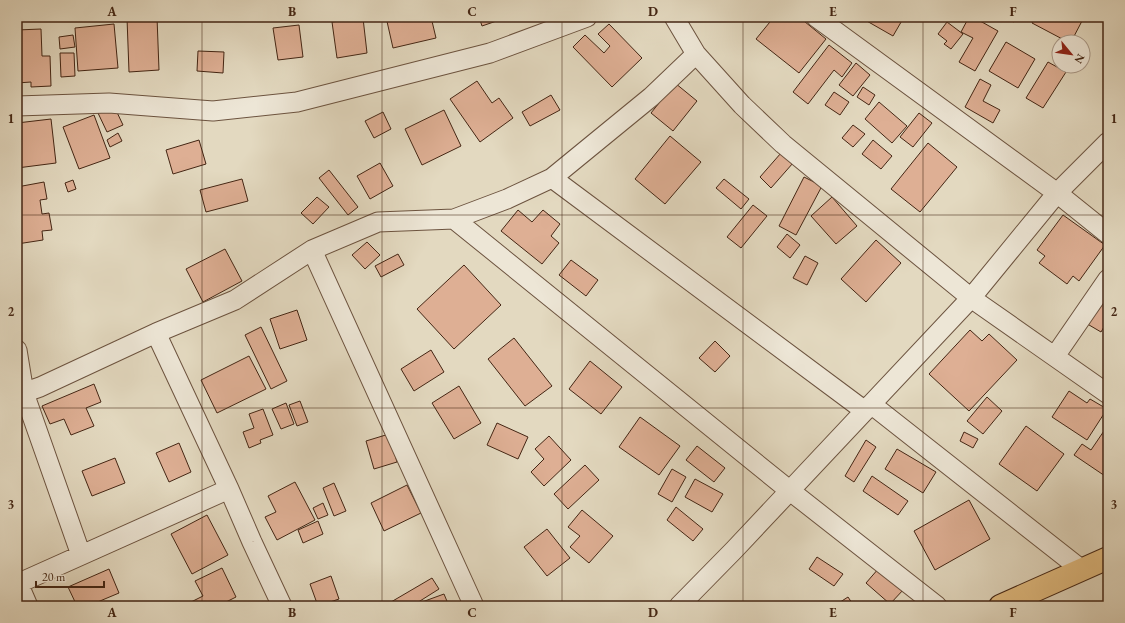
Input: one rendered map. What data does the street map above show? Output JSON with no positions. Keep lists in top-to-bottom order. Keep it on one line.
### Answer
{"scale_bar":"20 m","north":"bottom right","grid":{"columns":["A","B","C","D","E","F"],"rows":["1","2","3"]}}
